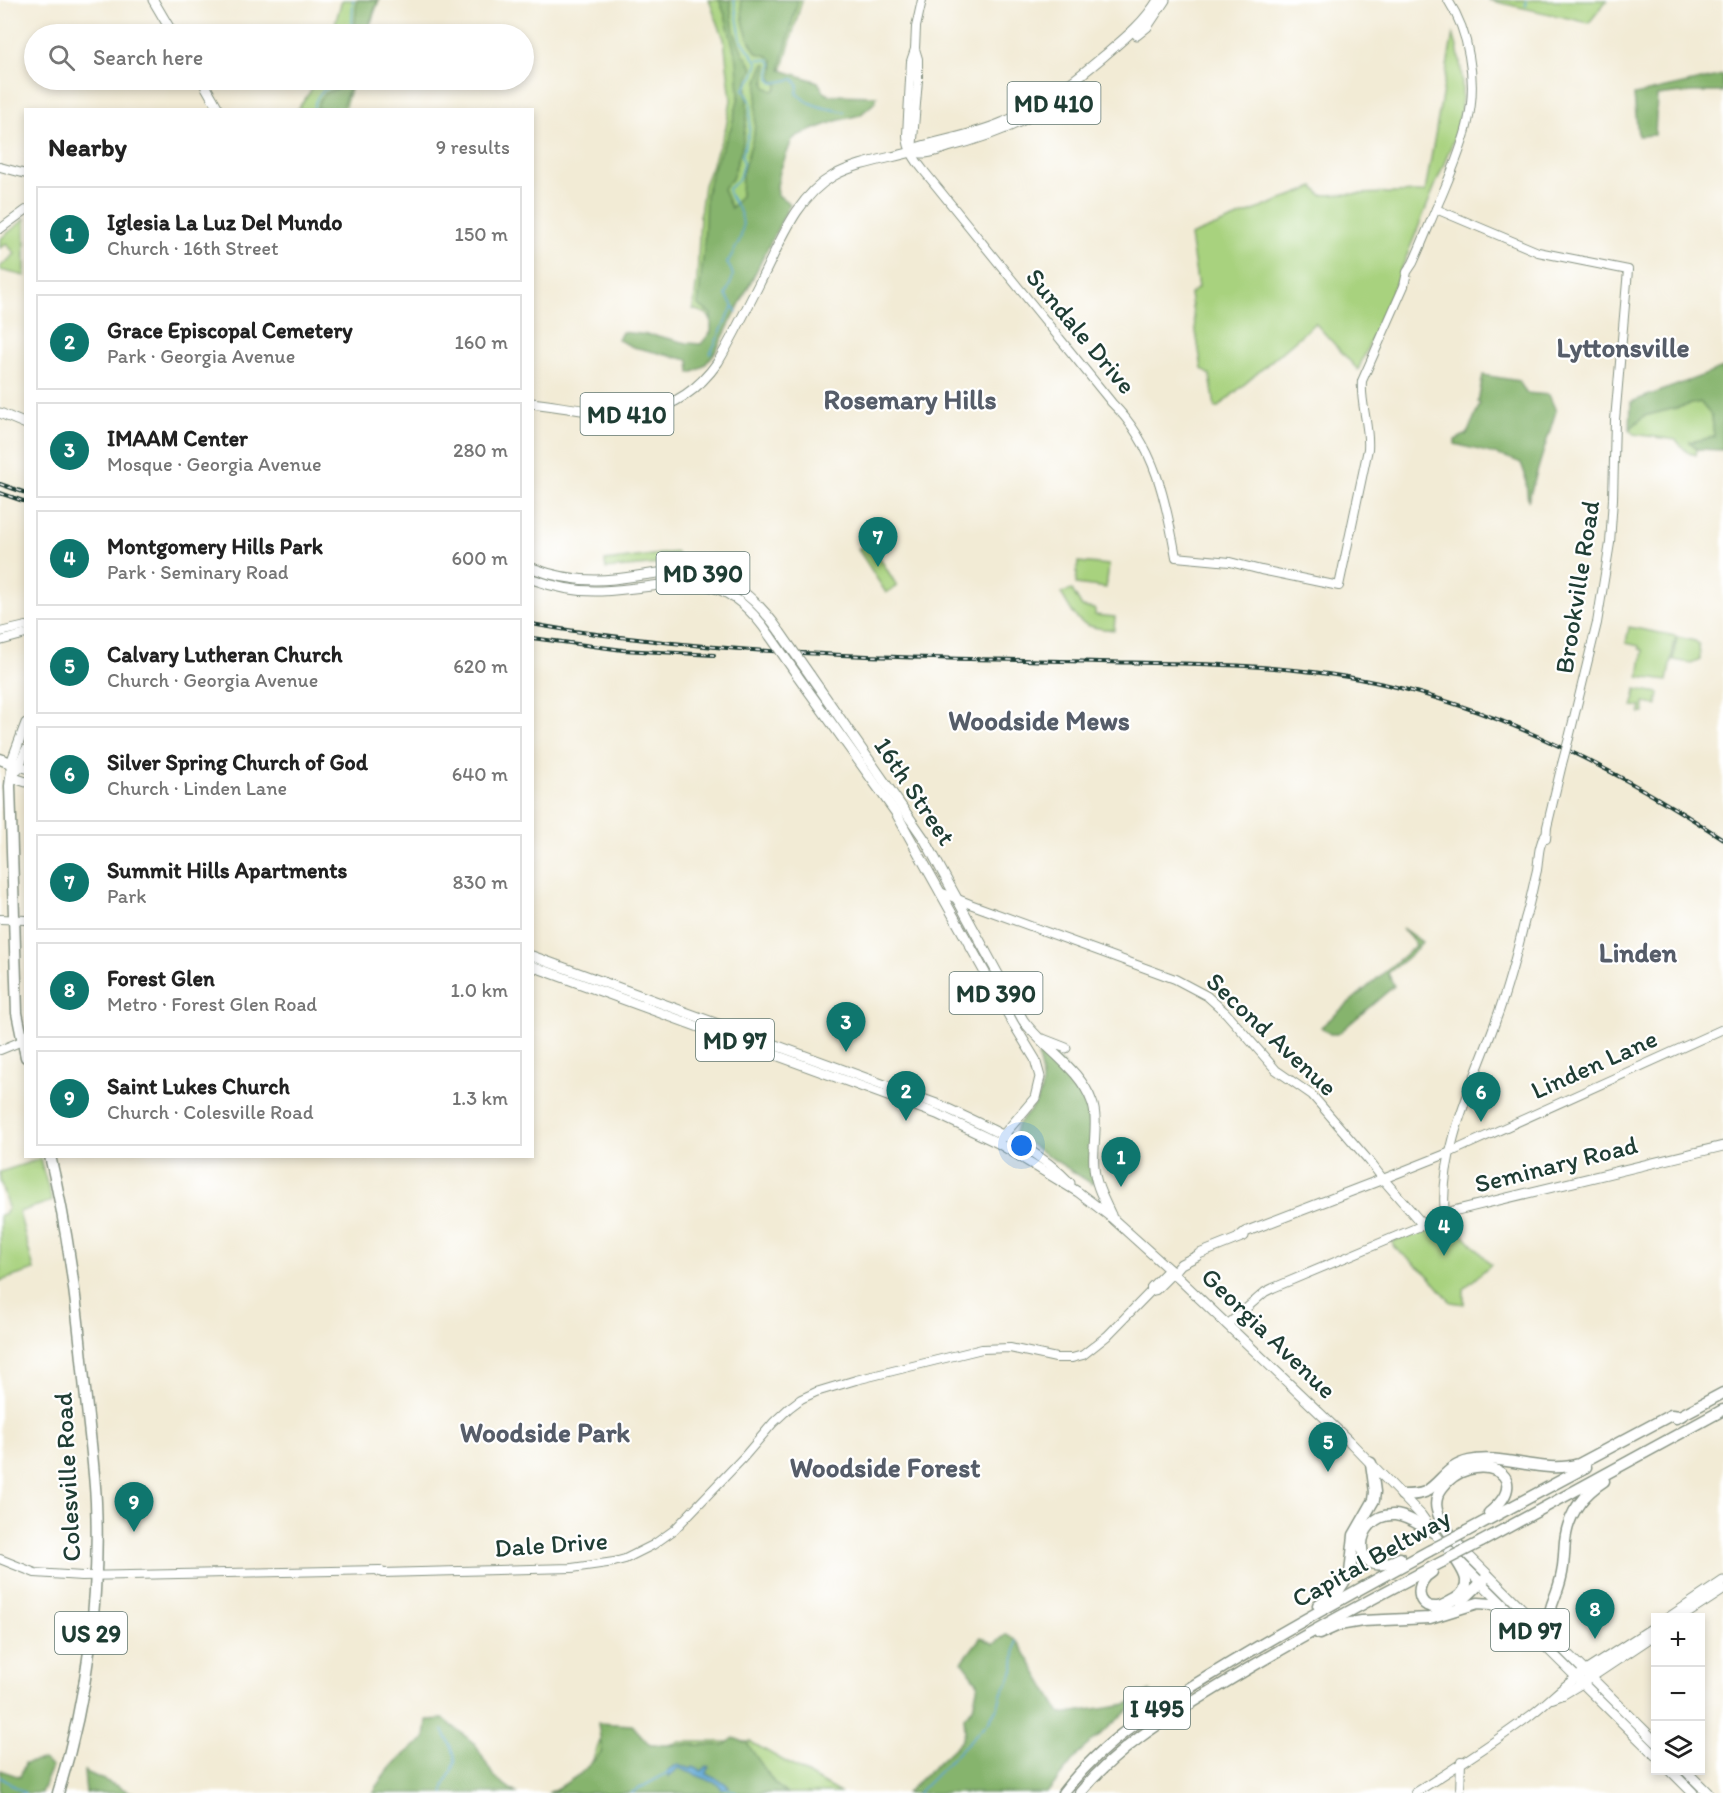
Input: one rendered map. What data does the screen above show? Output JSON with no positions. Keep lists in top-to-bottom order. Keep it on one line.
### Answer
{"streets":{"highway":["Colesville Road","Capital Beltway","US 29","I 495"],"main road":["MD 410","MD 390","16th Street","MD 97","Seminary Road","Georgia Avenue"],"street":["Sundale Drive","Brookville Road","Second Avenue","Linden Lane","Dale Drive"]},"crossings":[["MD 410","Sundale Drive"],["Brookville Road","Linden Lane"],["Brookville Road","Seminary Road"],["16th Street","Second Avenue"],["16th Street","Georgia Avenue"],["Second Avenue","Linden Lane"],["Georgia Avenue","Dale Drive"],["Colesville Road","Dale Drive"]],"districts":["Lyttonsville","Rosemary Hills","Woodside Mews","Linden","Woodside Park","Woodside Forest"],"page":{"search":"Search here","heading":["Nearby","9 results"],"list":[{"mark":"1","name":"Iglesia La Luz Del Mundo","note":"Church · 16th Street","value":"150 m"},{"mark":"2","name":"Grace Episcopal Cemetery","note":"Park · Georgia Avenue","value":"160 m"},{"mark":"3","name":"IMAAM Center","note":"Mosque · Georgia Avenue","value":"280 m"},{"mark":"4","name":"Montgomery Hills Park","note":"Park · Seminary Road","value":"600 m"},{"mark":"5","name":"Calvary Lutheran Church","note":"Church · Georgia Avenue","value":"620 m"},{"mark":"6","name":"Silver Spring Church of God","note":"Church · Linden Lane","value":"640 m"},{"mark":"7","name":"Summit Hills Apartments","note":"Park","value":"830 m"},{"mark":"8","name":"Forest Glen","note":"Metro · Forest Glen Road","value":"1.0 km"},{"mark":"9","name":"Saint Lukes Church","note":"Church · Colesville Road","value":"1.3 km"}],"pins":["7","3","2","6","1","4","5","9","8"],"map_buttons":["+","−"]}}
